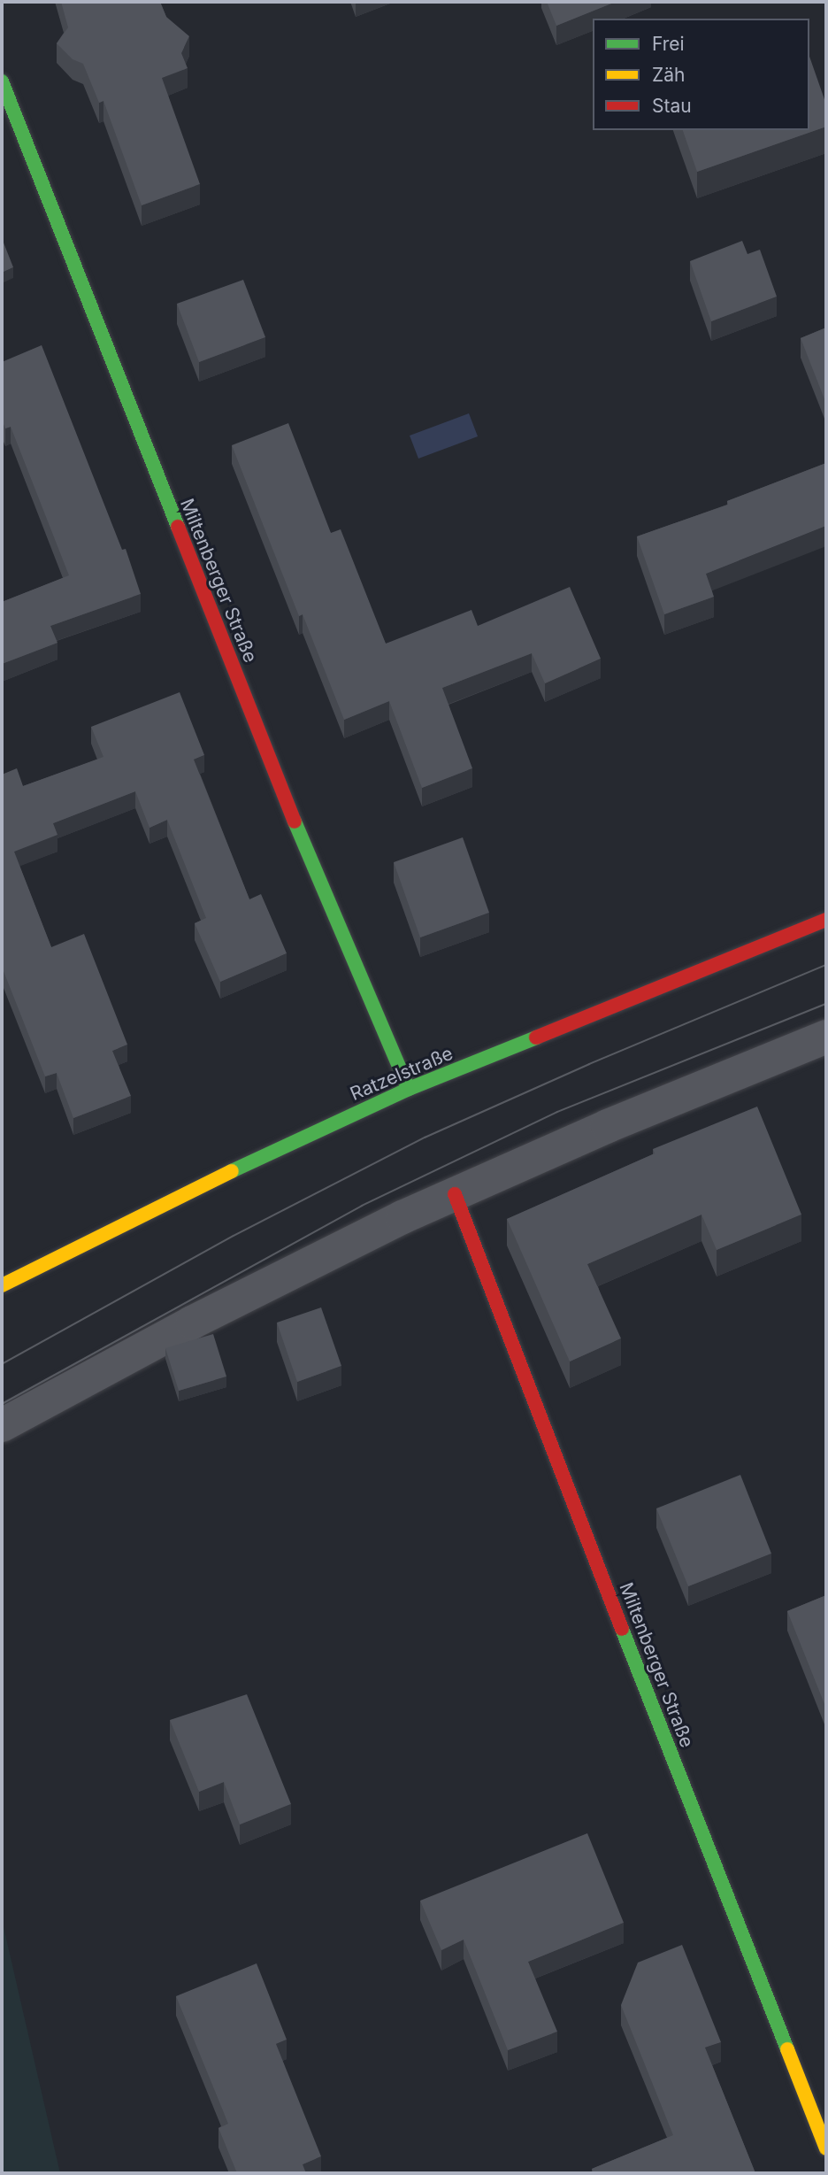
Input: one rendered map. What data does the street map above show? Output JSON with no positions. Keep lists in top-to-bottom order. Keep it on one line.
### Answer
{"streets":{"street":["Miltenberger Straße","Ratzelstraße"]},"crossings":[["Miltenberger Straße","Ratzelstraße"]],"legend":["Frei","Zäh","Stau"]}
